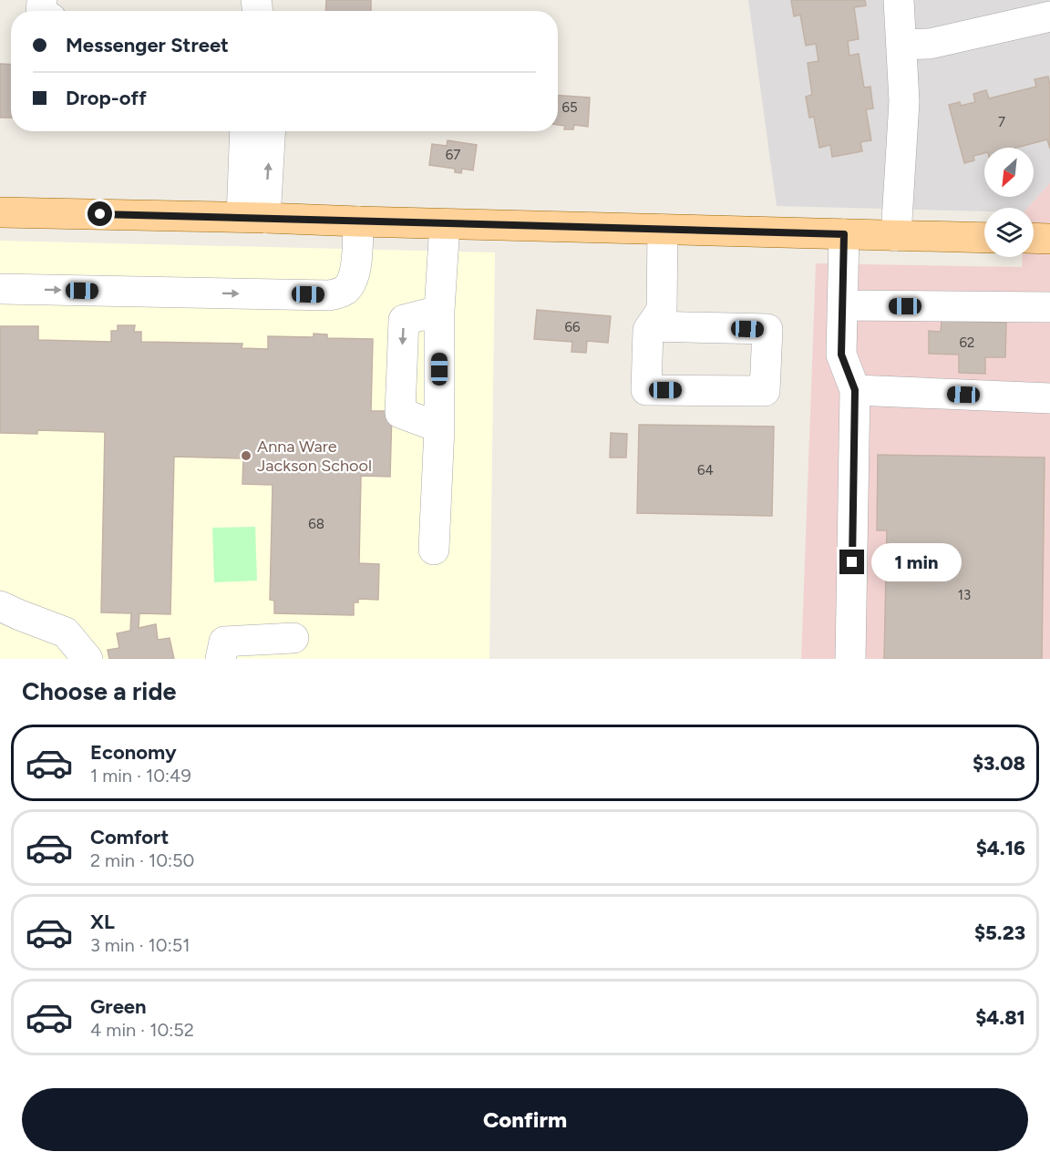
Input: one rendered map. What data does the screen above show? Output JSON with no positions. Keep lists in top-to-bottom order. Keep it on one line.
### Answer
{"places":["Anna Ware Jackson School"],"house_numbers":["65","7","67","66","62","64","68","13"],"north":"bottom left","page":{"banner":["Messenger Street","Drop-off"],"bubble":"1 min","heading":"Choose a ride","list":[{"name":"Economy","note":"1 min · 10:49","value":"$3.08"},{"name":"Comfort","note":"2 min · 10:50","value":"$4.16"},{"name":"XL","note":"3 min · 10:51","value":"$5.23"},{"name":"Green","note":"4 min · 10:52","value":"$4.81"}],"buttons":"Confirm"}}
